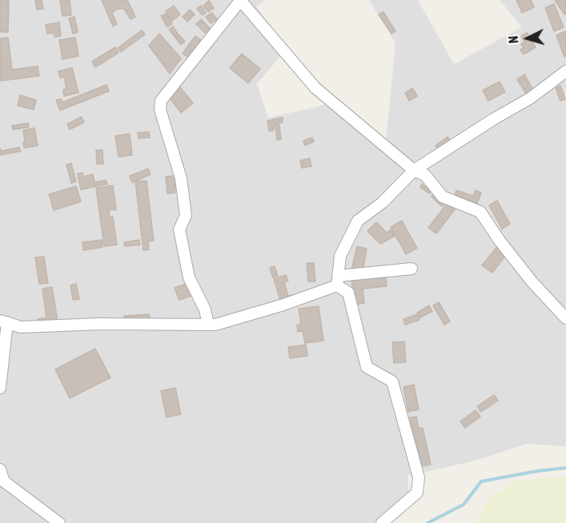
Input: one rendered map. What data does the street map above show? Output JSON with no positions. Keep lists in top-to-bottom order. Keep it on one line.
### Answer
{"north":"left"}
